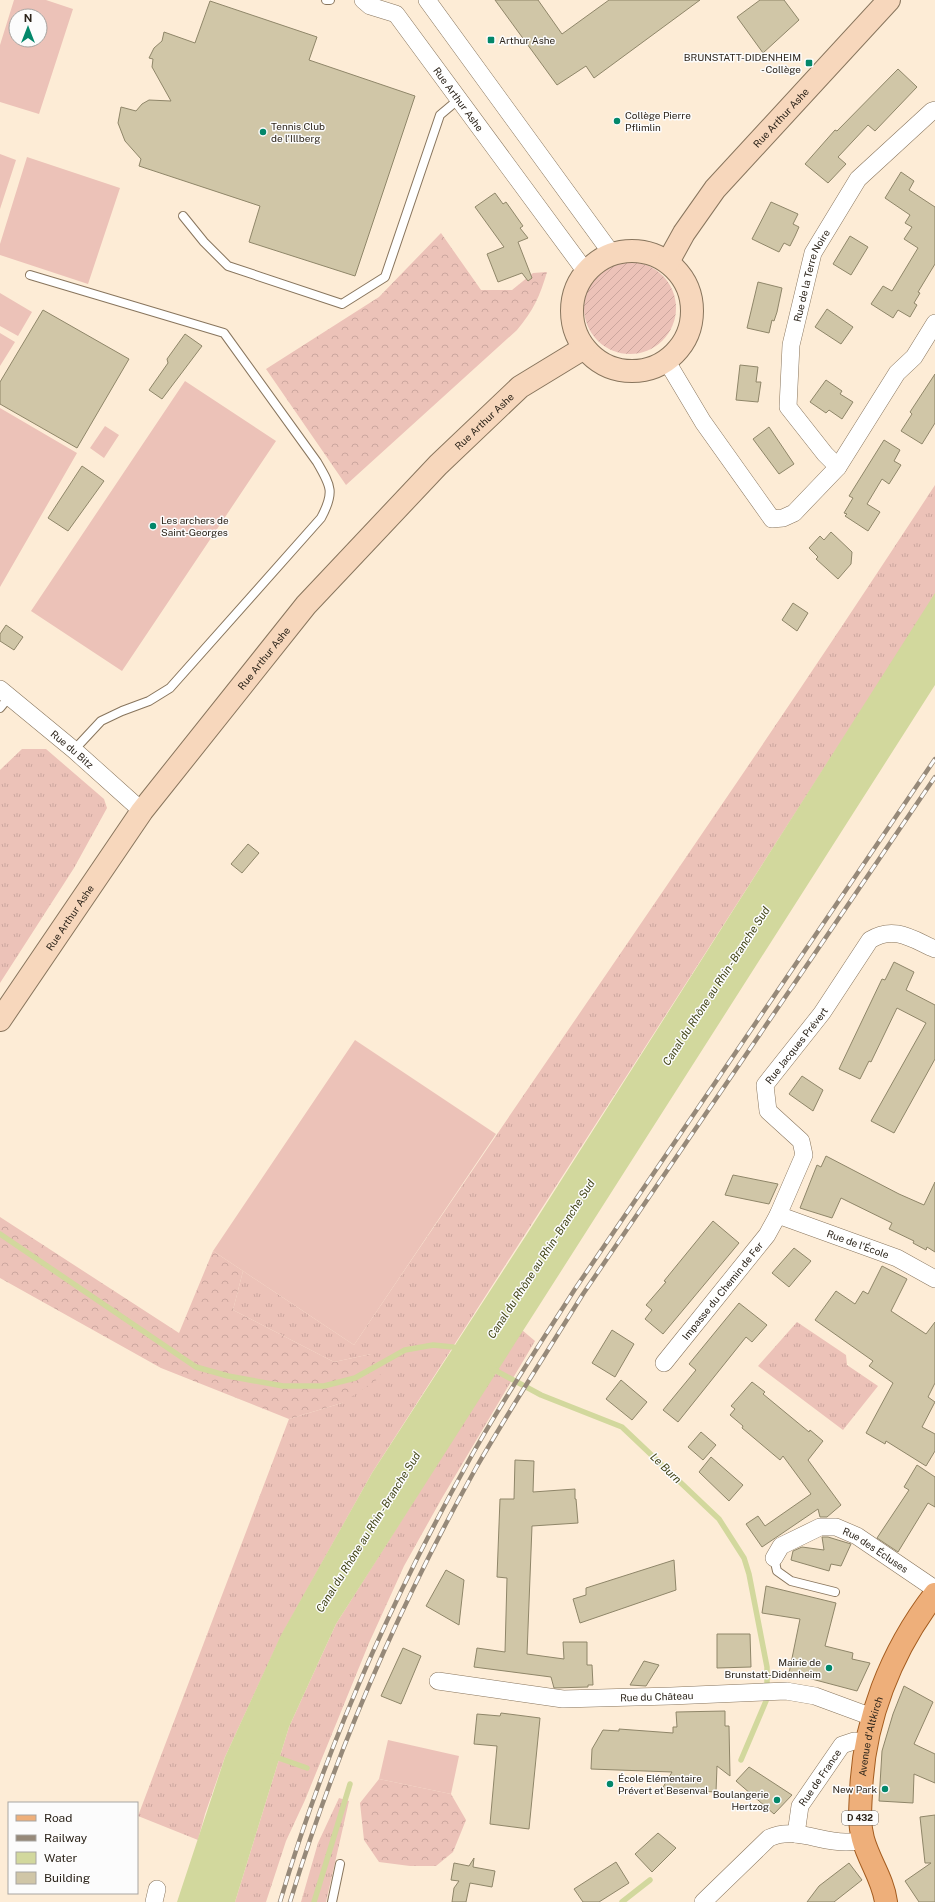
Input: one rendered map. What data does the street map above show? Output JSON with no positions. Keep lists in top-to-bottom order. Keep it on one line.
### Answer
{"streets":{"main road":["Rue Arthur Ashe","Avenue d'Altkirch","D 432"],"street":["Rue de la Terre Noire","Rue du Bitz","Rue Jacques Prévert","Rue de l'École","Impasse du Chemin de Fer","Rue des Écluses","Rue du Château","Rue de France"]},"crossings":[["Rue Arthur Ashe","Rue du Bitz"],["Rue Jacques Prévert","Rue de l'École"],["Rue Jacques Prévert","Impasse du Chemin de Fer"],["Rue de l'École","Impasse du Chemin de Fer"],["Rue du Château","Avenue d'Altkirch"],["Avenue d'Altkirch","Rue de France"]],"water":["Canal du Rhône au Rhin - Branche Sud","Le Burn"],"places":{"transit":["Arthur Ashe","BRUNSTATT-DIDENHEIM - Collège"],"other":["Collège Pierre Pflimlin","Tennis Club de l'Illberg","Les archers de Saint-Georges","Mairie de Brunstatt-Didenheim","École Elémentaire Prévert et Besenval","New Park","Boulangerie Hertzog"]},"legend":["Road","Railway","Water","Building"],"north":"top"}
